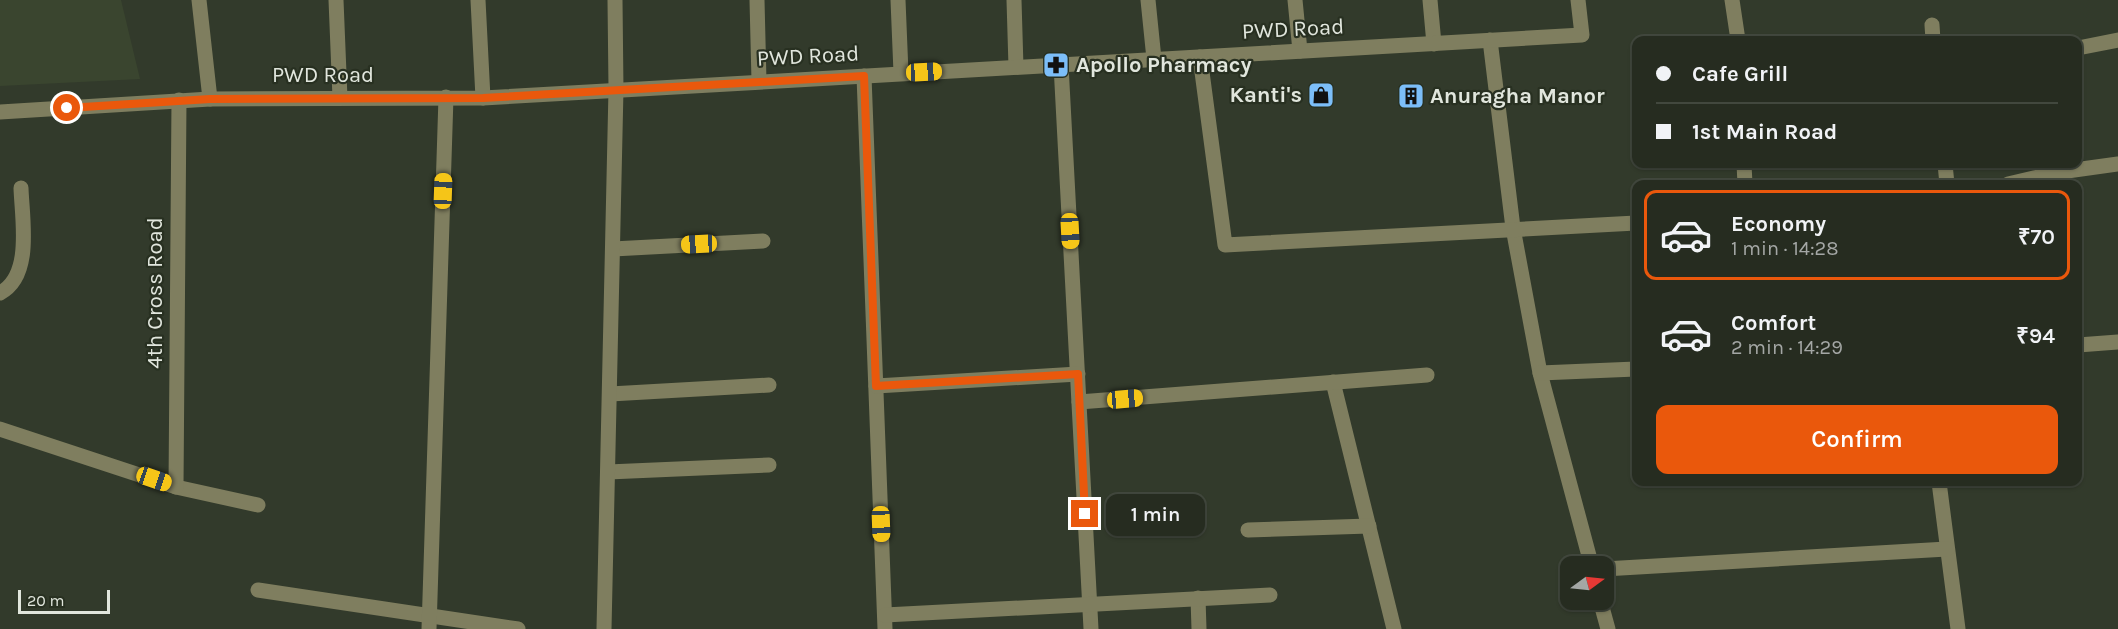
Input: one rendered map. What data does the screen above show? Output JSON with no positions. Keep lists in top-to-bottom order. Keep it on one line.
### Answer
{"streets":{"street":["PWD Road","4th Cross Road"]},"crossings":[["PWD Road","4th Cross Road"]],"places":{"pharmacy":["Apollo Pharmacy"],"shop":["Kanti's"],"building":["Anuragha Manor"]},"scale_bar":"20 m","north":"right","page":{"banner":["Cafe Grill","1st Main Road"],"list":[{"name":"Economy","note":"1 min · 14:28","value":"₹70"},{"name":"Comfort","note":"2 min · 14:29","value":"₹94"}],"buttons":"Confirm","bubble":"1 min","scale":"20 m"}}
